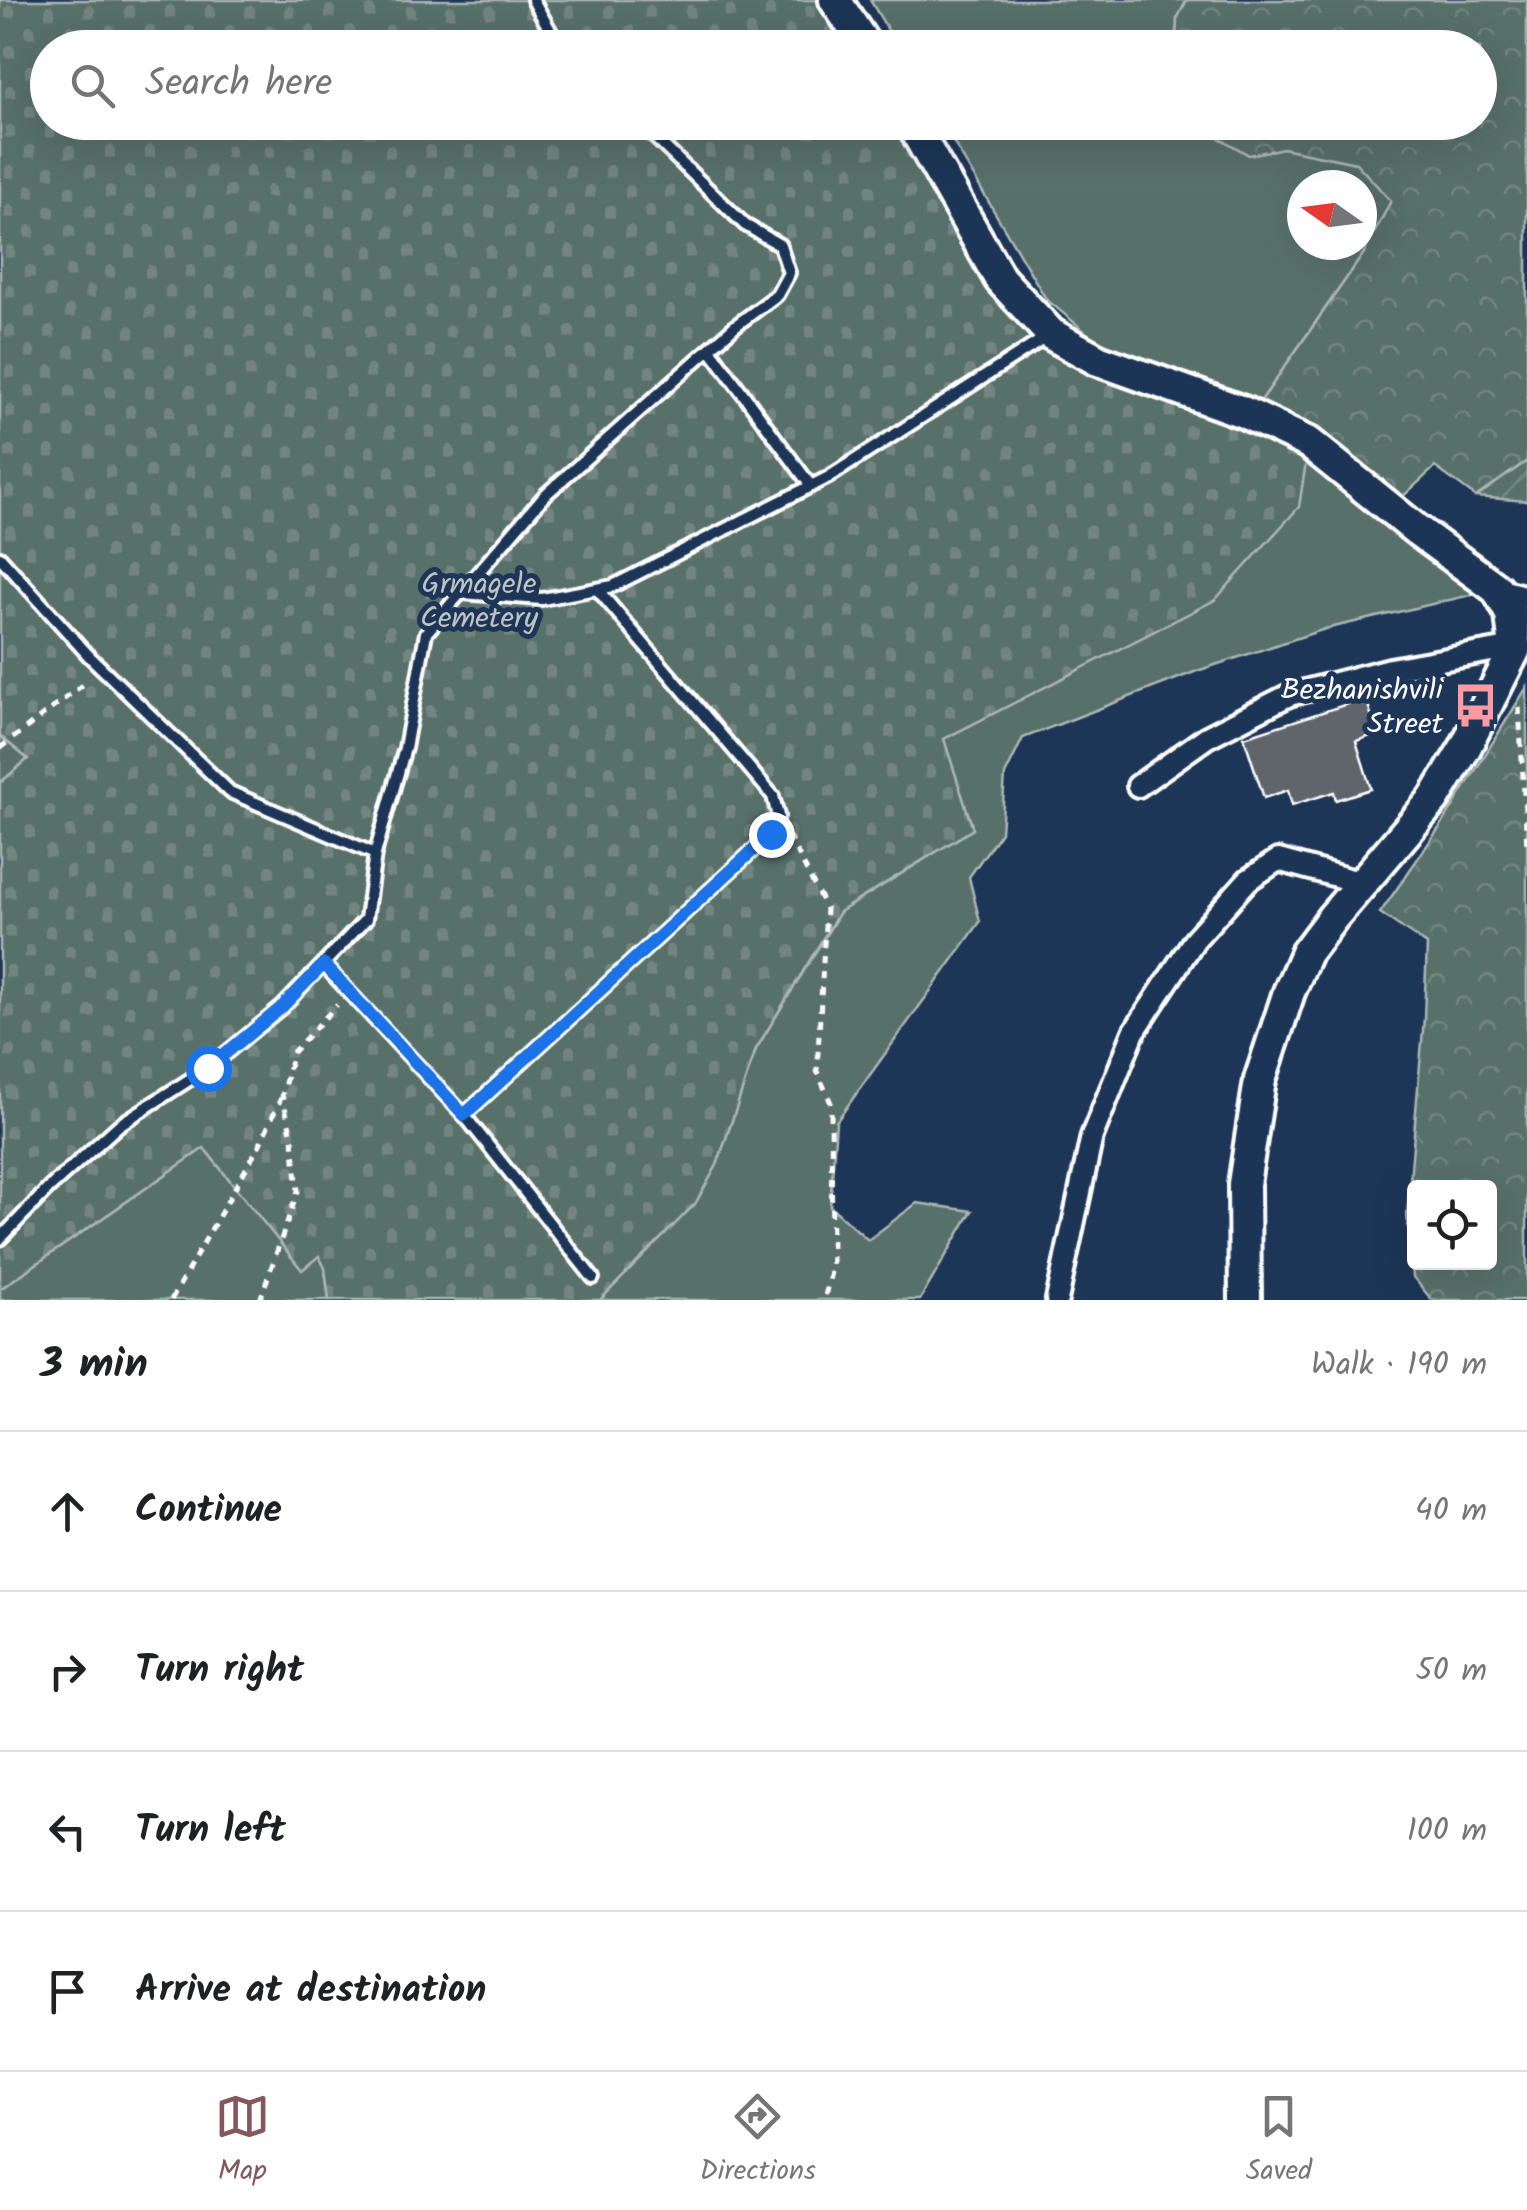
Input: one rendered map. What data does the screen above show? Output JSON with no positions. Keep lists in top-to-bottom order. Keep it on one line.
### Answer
{"parks":["Grmagele Cemetery"],"places":{"bus stop":["Bezhanishvili Street"]},"north":"left","page":{"search":"Search here","heading":["3 min","Walk · 190 m"],"list":[["Continue","40 m"],["Turn right","50 m"],["Turn left","100 m"],"Arrive at destination"],"nav":["Map","Directions","Saved"]}}
